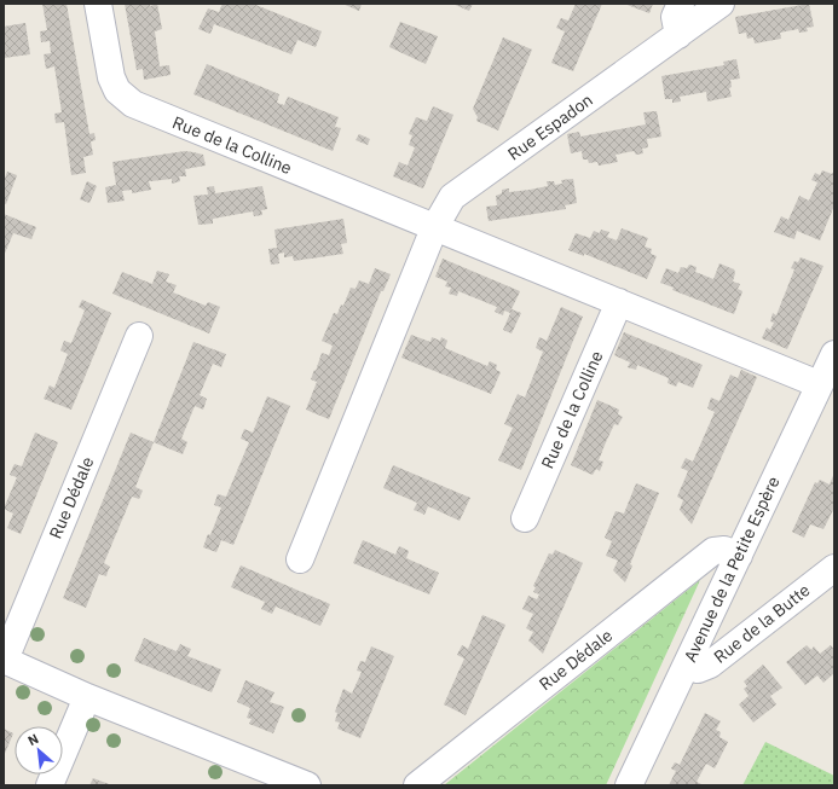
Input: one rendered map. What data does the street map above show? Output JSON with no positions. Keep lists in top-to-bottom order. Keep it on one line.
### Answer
{"streets":{"street":["Rue Espadon","Rue de la Colline","Rue Dédale","Avenue de la Petite Espère","Rue de la Butte"]},"crossings":[["Rue Espadon","Rue de la Colline"],["Rue de la Colline","Avenue de la Petite Espère"],["Rue Dédale","Avenue de la Petite Espère"],["Avenue de la Petite Espère","Rue de la Butte"]],"north":"top left"}
